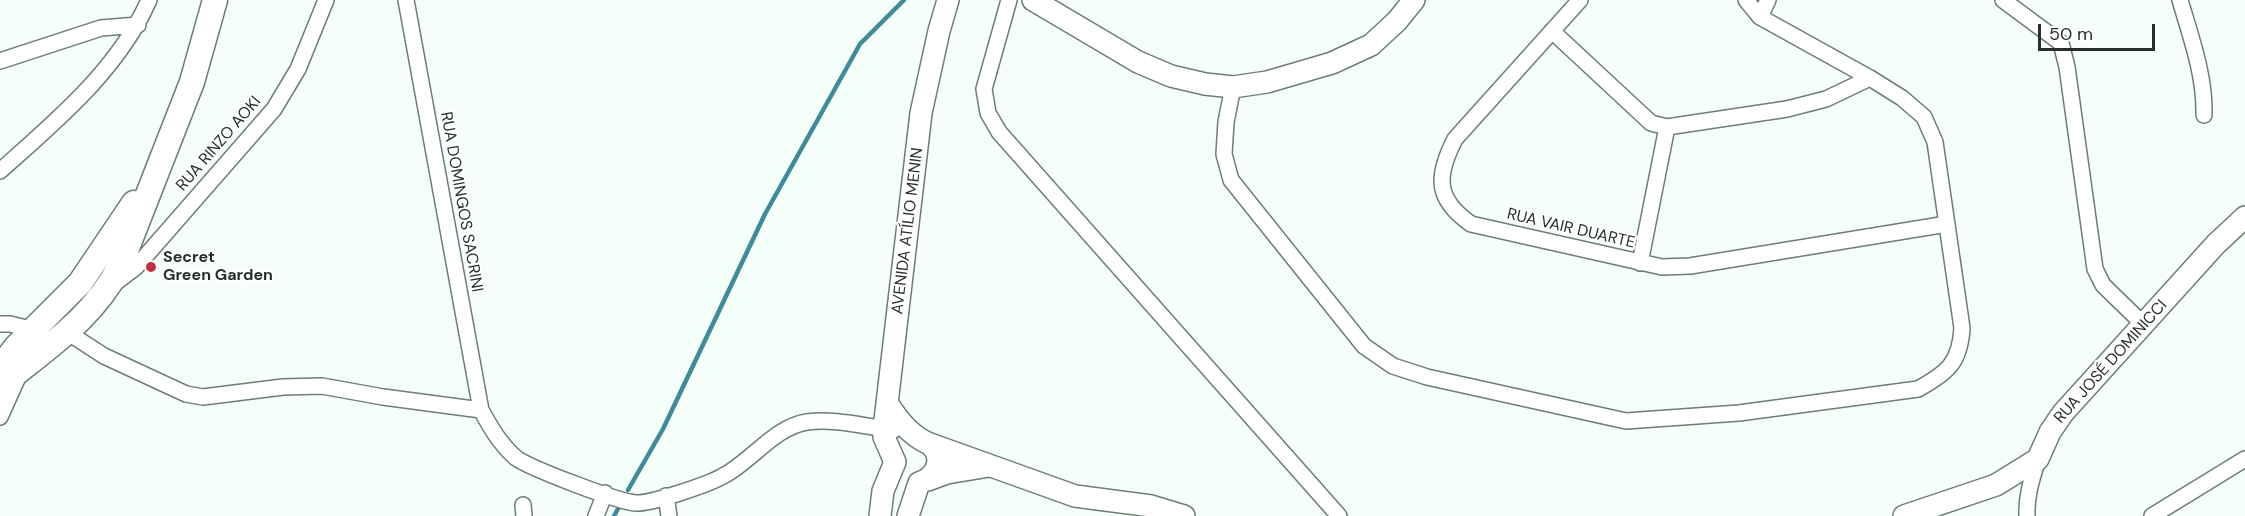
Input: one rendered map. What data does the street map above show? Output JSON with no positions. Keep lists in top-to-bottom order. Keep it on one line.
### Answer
{"streets":{"street":["RUA RINZO AOKI","RUA DOMINGOS SACRINI","RUA VAIR DUARTE","AVENIDA ATÍLIO MENIN","RUA JOSÉ DOMINICCI"]},"places":["Secret Green Garden"],"scale_bar":"50 m"}
